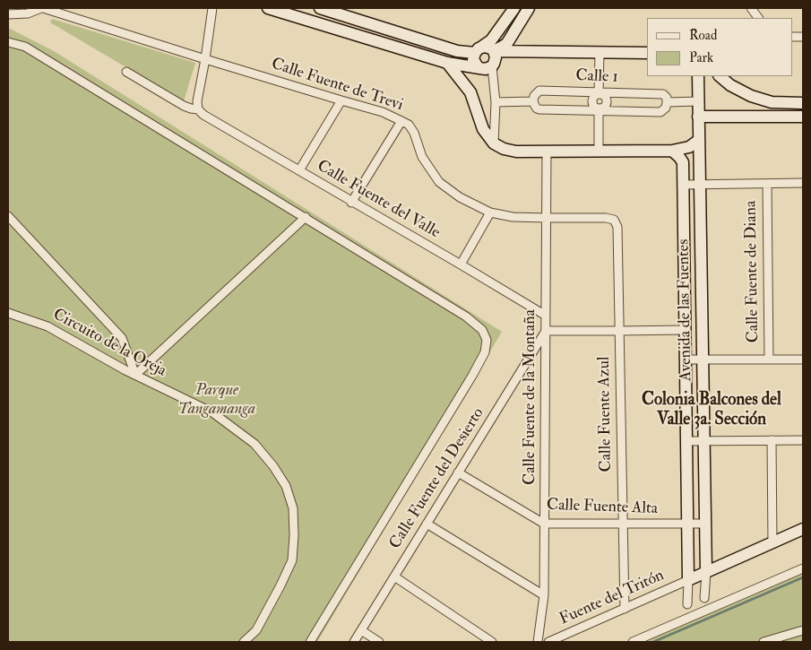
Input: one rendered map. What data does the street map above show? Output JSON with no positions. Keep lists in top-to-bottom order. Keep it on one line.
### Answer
{"streets":{"street":["Calle 1","Calle Fuente de Trevi","Calle Fuente del Valle","Calle Fuente de Diana","Avenida de las Fuentes","Circuito de la Oreja","Calle Fuente de la Montaña","Calle Fuente Azul","Calle Fuente del Desierto","Calle Fuente Alta","Fuente del Tritón"]},"crossings":[["Calle 1","Avenida de las Fuentes"],["Calle Fuente de Trevi","Calle Fuente de la Montaña"],["Calle Fuente de Trevi","Calle Fuente Azul"],["Calle Fuente del Valle","Calle Fuente de la Montaña"],["Avenida de las Fuentes","Calle Fuente Alta"],["Avenida de las Fuentes","Fuente del Tritón"],["Calle Fuente de la Montaña","Calle Fuente del Desierto"],["Calle Fuente de la Montaña","Calle Fuente Alta"],["Calle Fuente Azul","Calle Fuente Alta"],["Calle Fuente Azul","Fuente del Tritón"],["Calle Fuente del Desierto","Calle Fuente Alta"]],"districts":["Colonia Balcones del Valle 3a. Sección"],"parks":["Parque Tangamanga"],"legend":["Road","Park"]}
